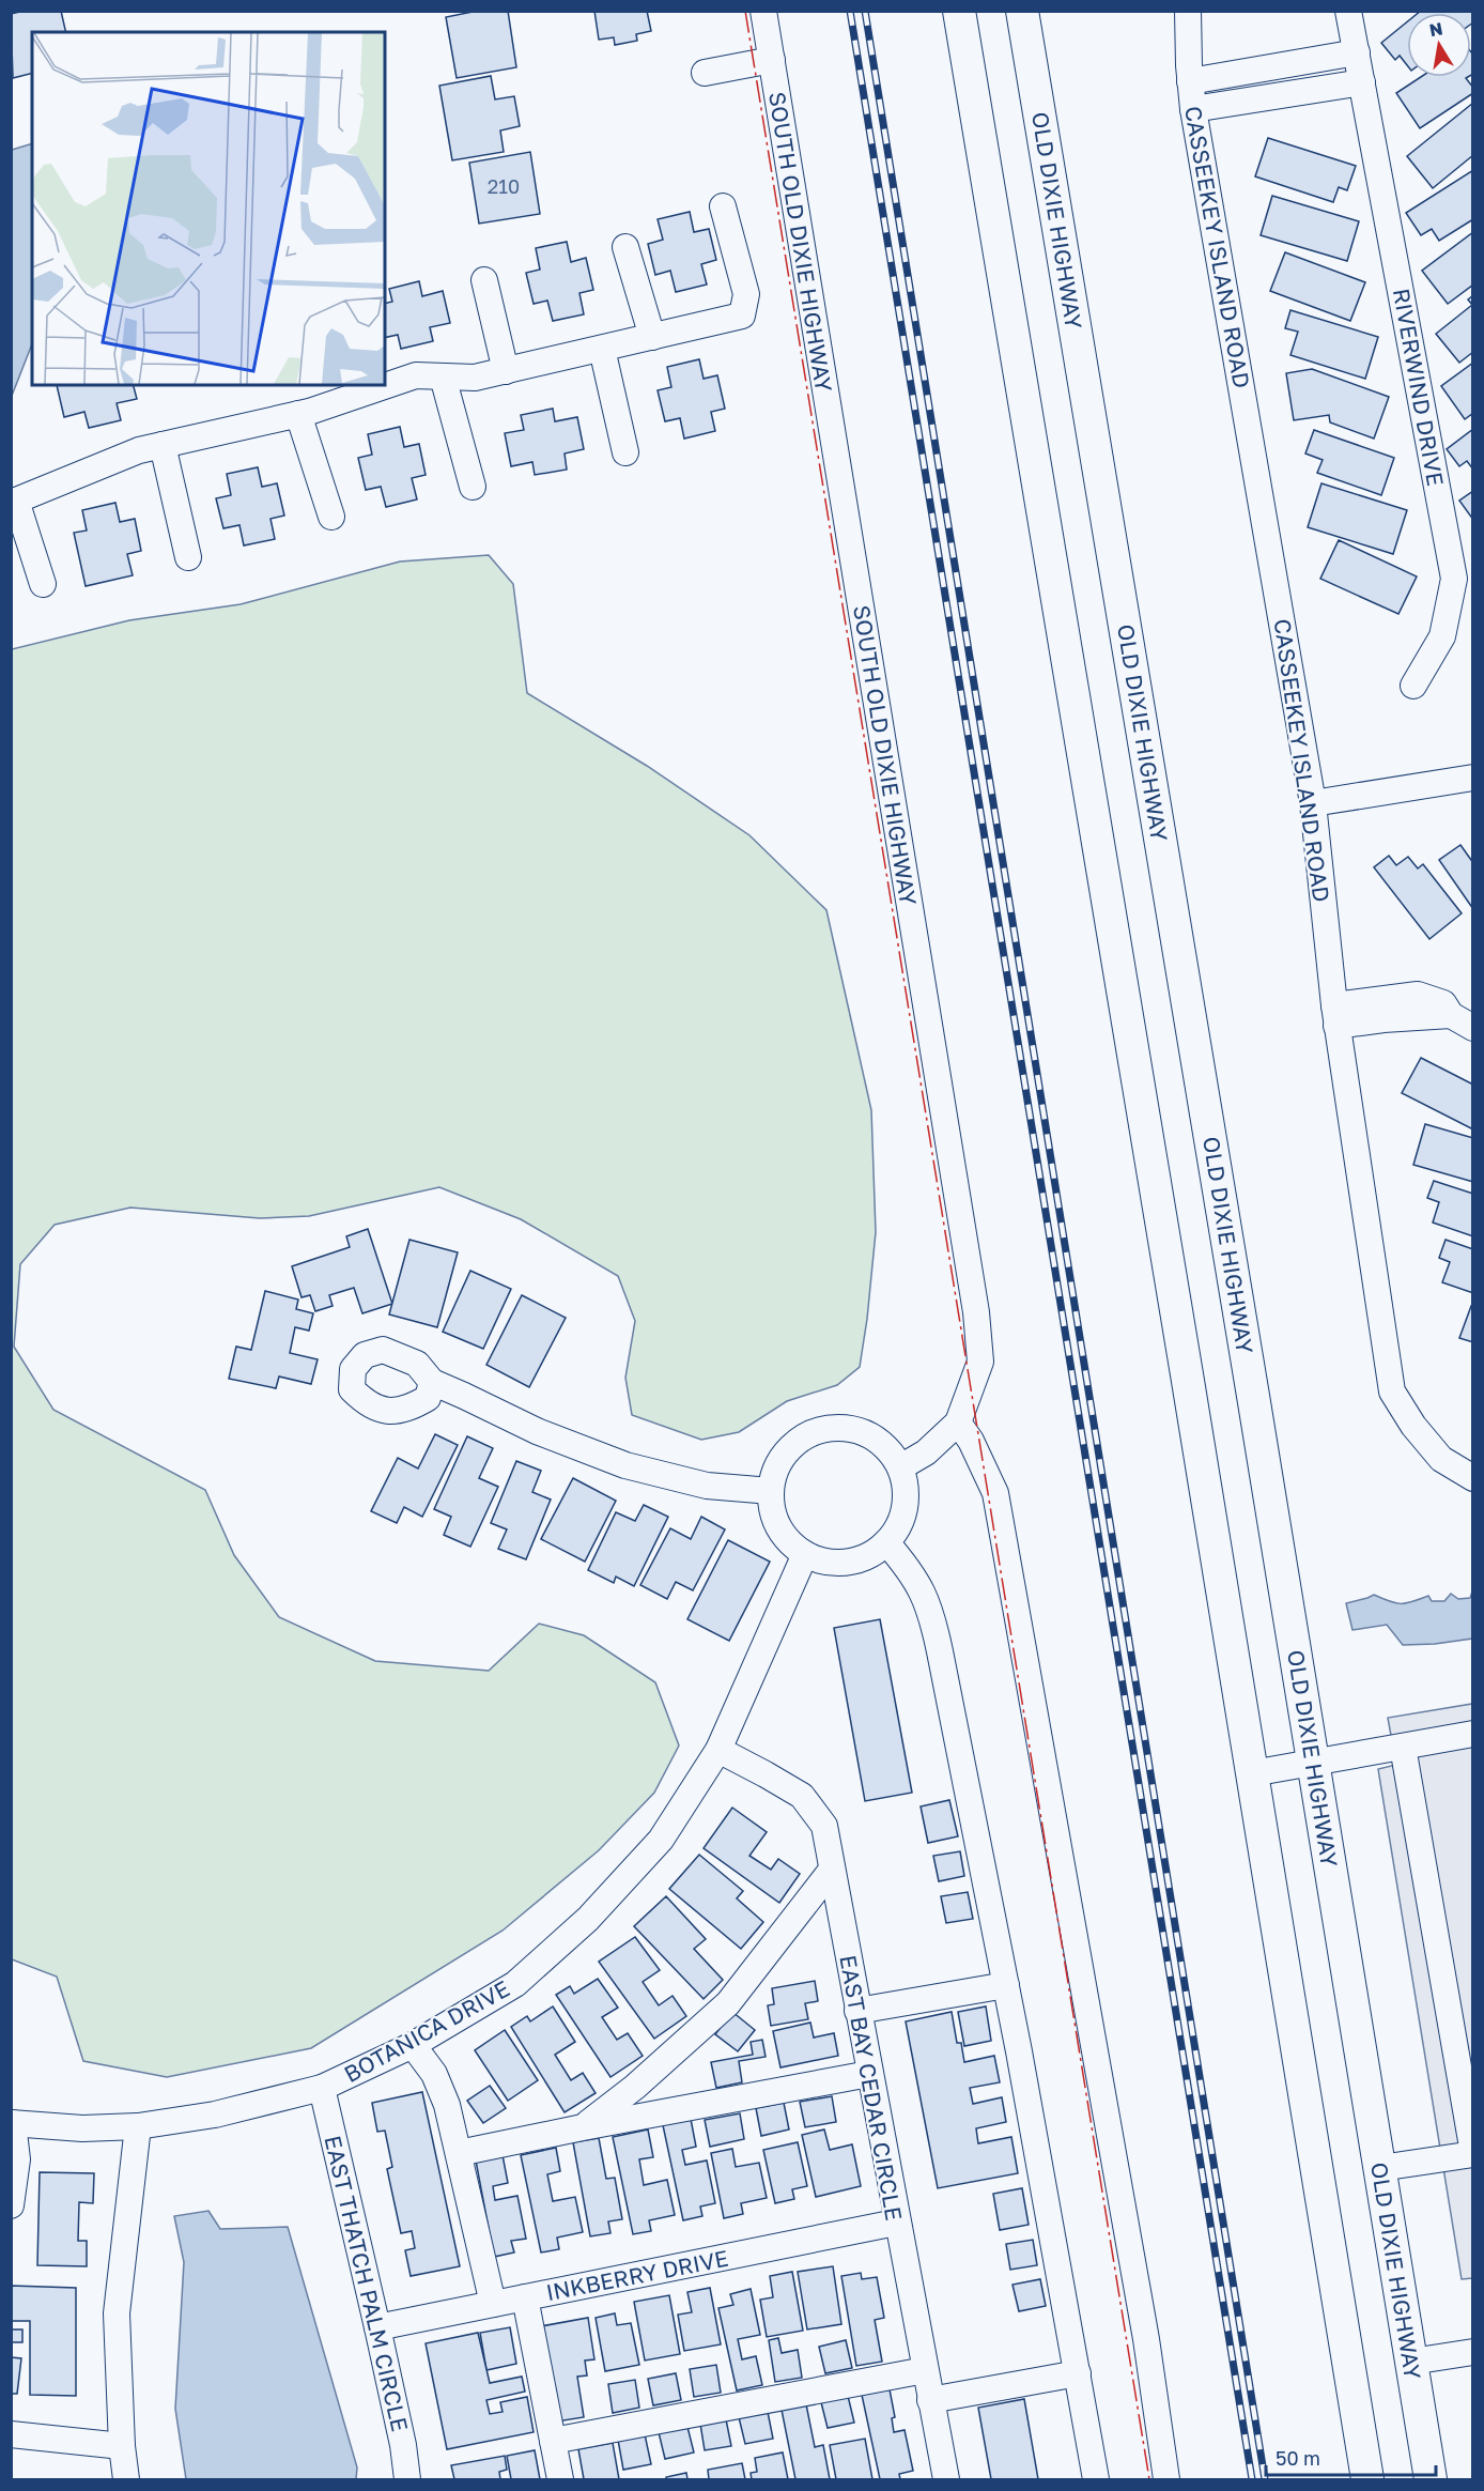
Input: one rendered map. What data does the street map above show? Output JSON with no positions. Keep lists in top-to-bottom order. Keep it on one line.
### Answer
{"streets":{"main road":["OLD DIXIE HIGHWAY"],"street":["SOUTH OLD DIXIE HIGHWAY","CASSEEKEY ISLAND ROAD","RIVERWIND DRIVE","BOTANICA DRIVE","EAST BAY CEDAR CIRCLE","INKBERRY DRIVE","EAST THATCH PALM CIRCLE"]},"crossings":[["SOUTH OLD DIXIE HIGHWAY","BOTANICA DRIVE"],["BOTANICA DRIVE","EAST BAY CEDAR CIRCLE"],["BOTANICA DRIVE","EAST THATCH PALM CIRCLE"],["EAST BAY CEDAR CIRCLE","INKBERRY DRIVE"],["INKBERRY DRIVE","EAST THATCH PALM CIRCLE"]],"house_numbers":["210"],"scale_bar":"50 m","north":"top"}
